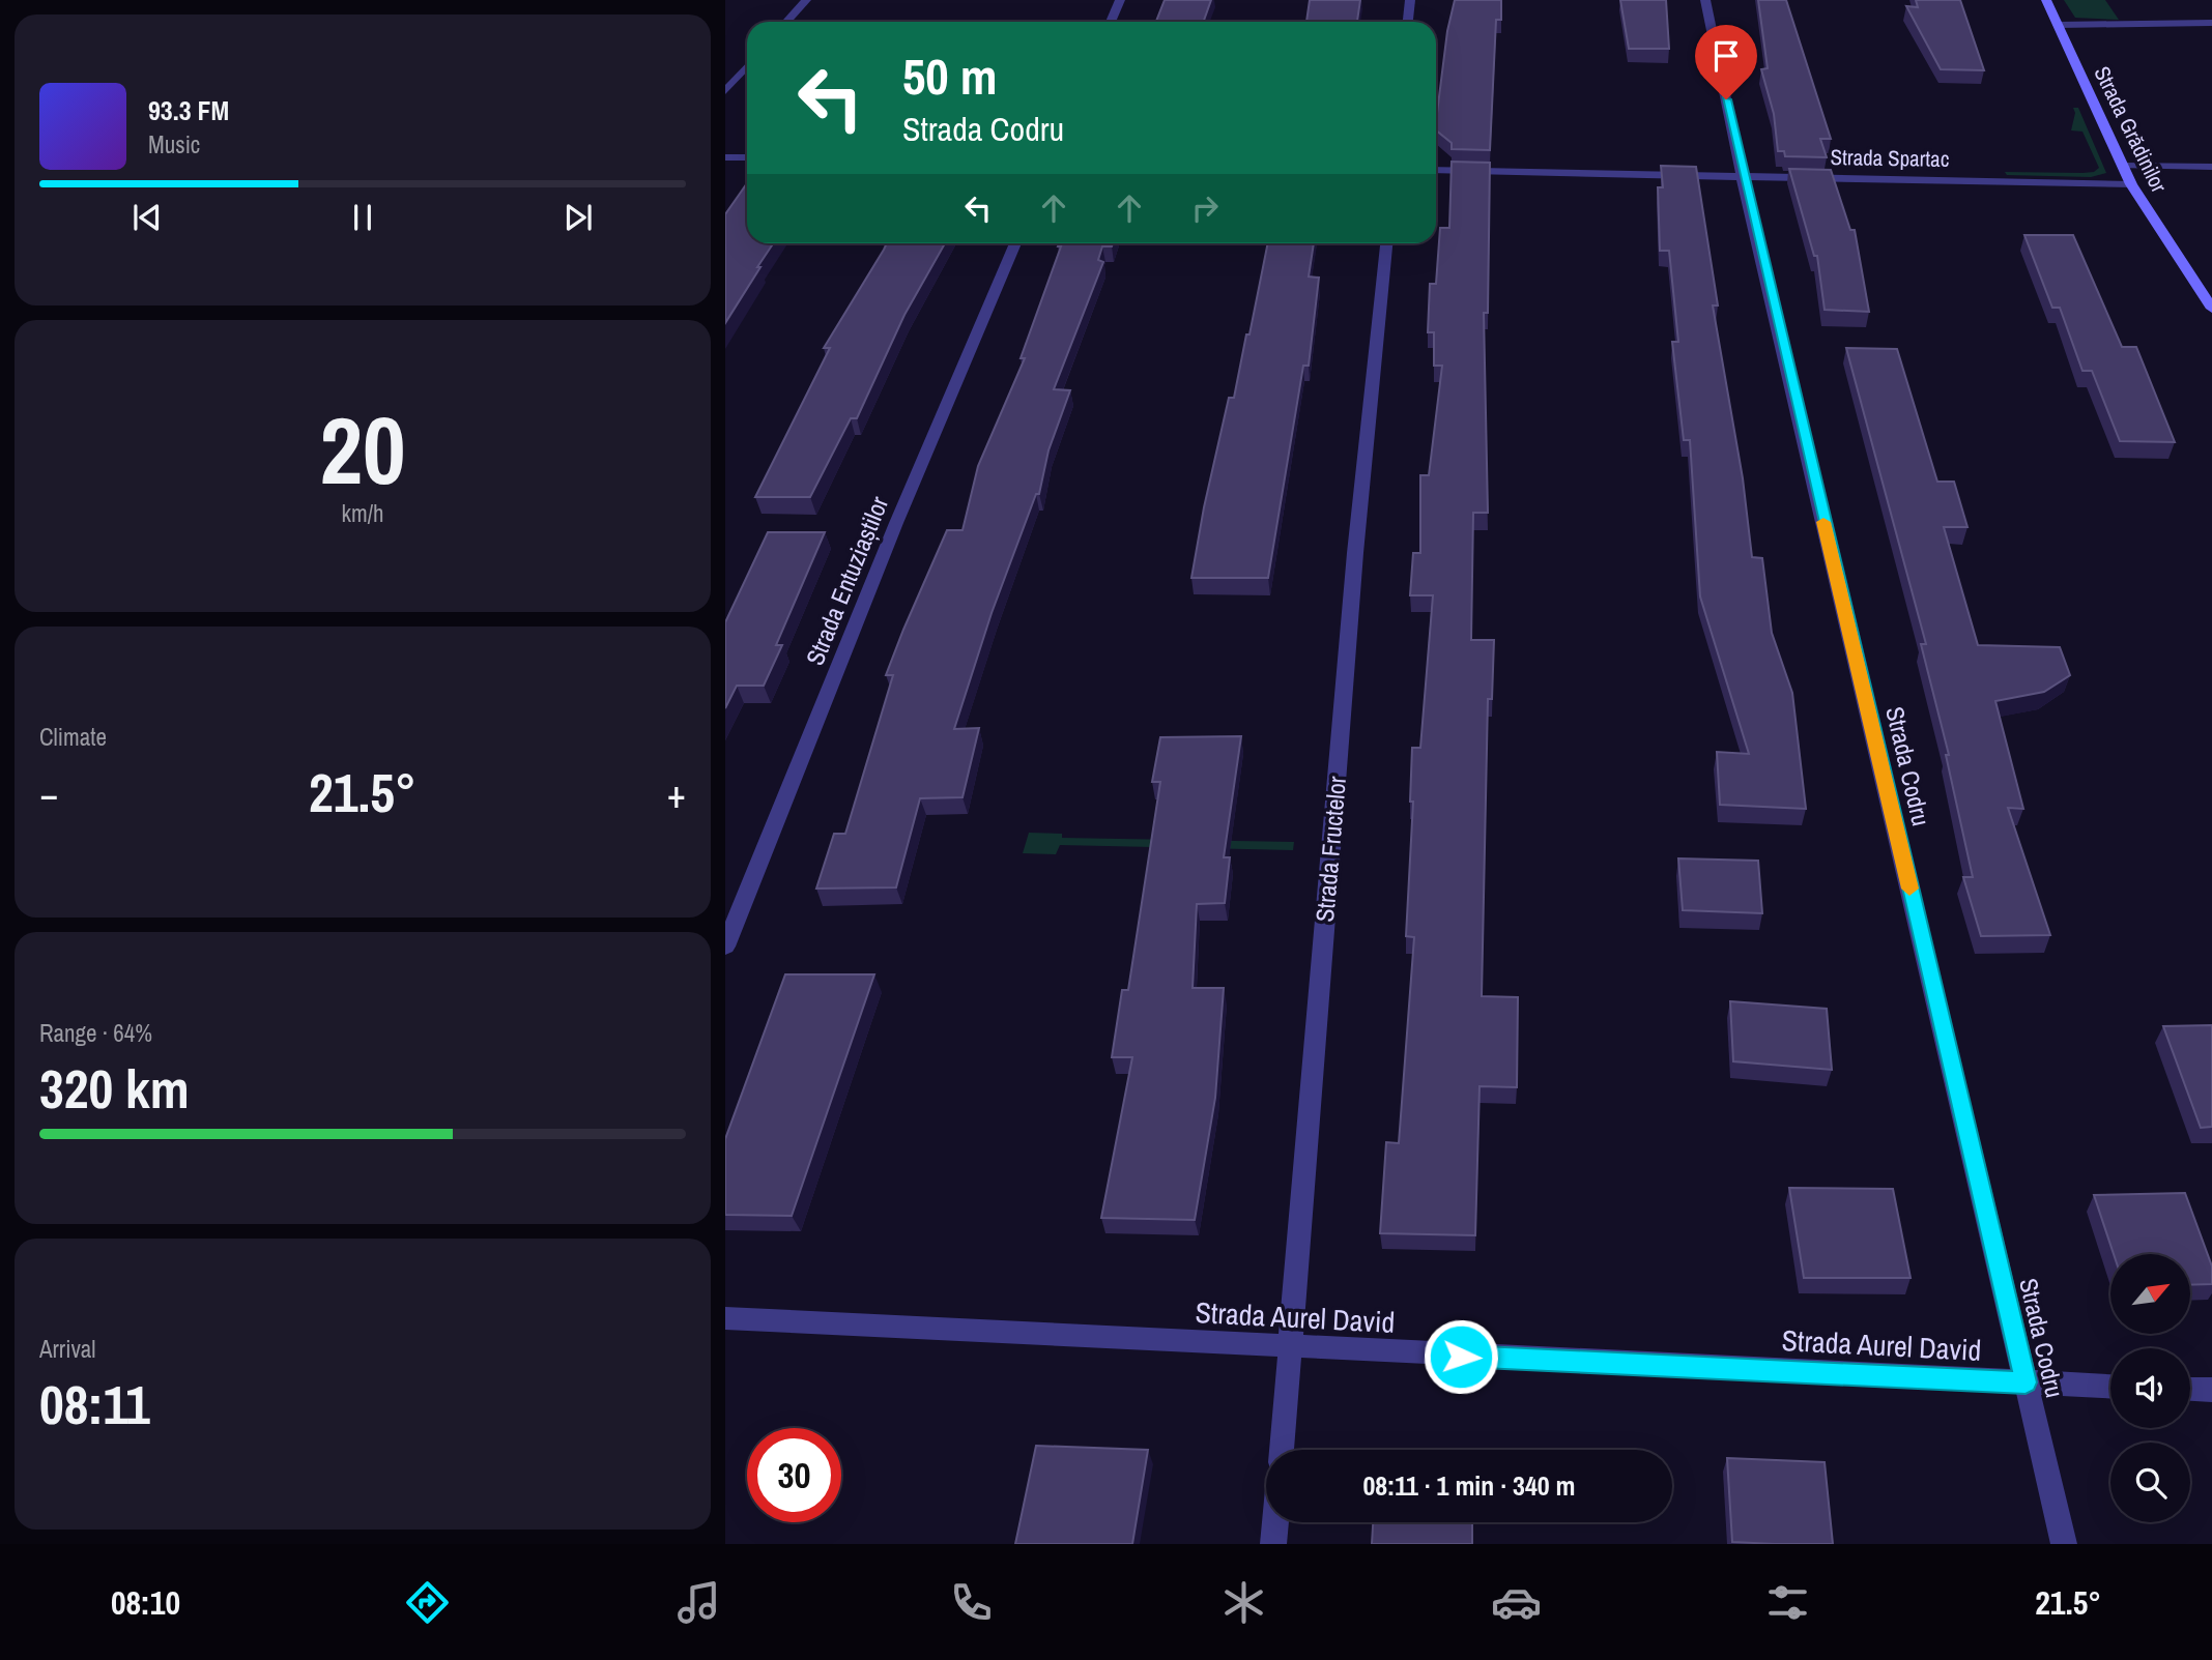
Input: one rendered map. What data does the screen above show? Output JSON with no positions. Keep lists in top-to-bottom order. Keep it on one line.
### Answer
{"streets":{"street":["Strada Grădinilor","Strada Spartac","Strada Entuziaștilor","Strada Codru","Strada Fructelor","Strada Aurel David"]},"crossings":[["Strada Grădinilor","Strada Spartac"],["Strada Spartac","Strada Codru"],["Strada Codru","Strada Aurel David"],["Strada Fructelor","Strada Aurel David"]],"north":"top right","page":{"turn":["50 m","Strada Codru"],"song":["93.3 FM","Music"],"tile":[["20","km/h"],"Climate",["Range · 64%","320 km"],["Arrival","08:11"]],"heat":["−","21.5°","+"],"limit":"30","trip":"08:11 · 1 min · 340 m","tabs":["08:10","21.5°"]}}
